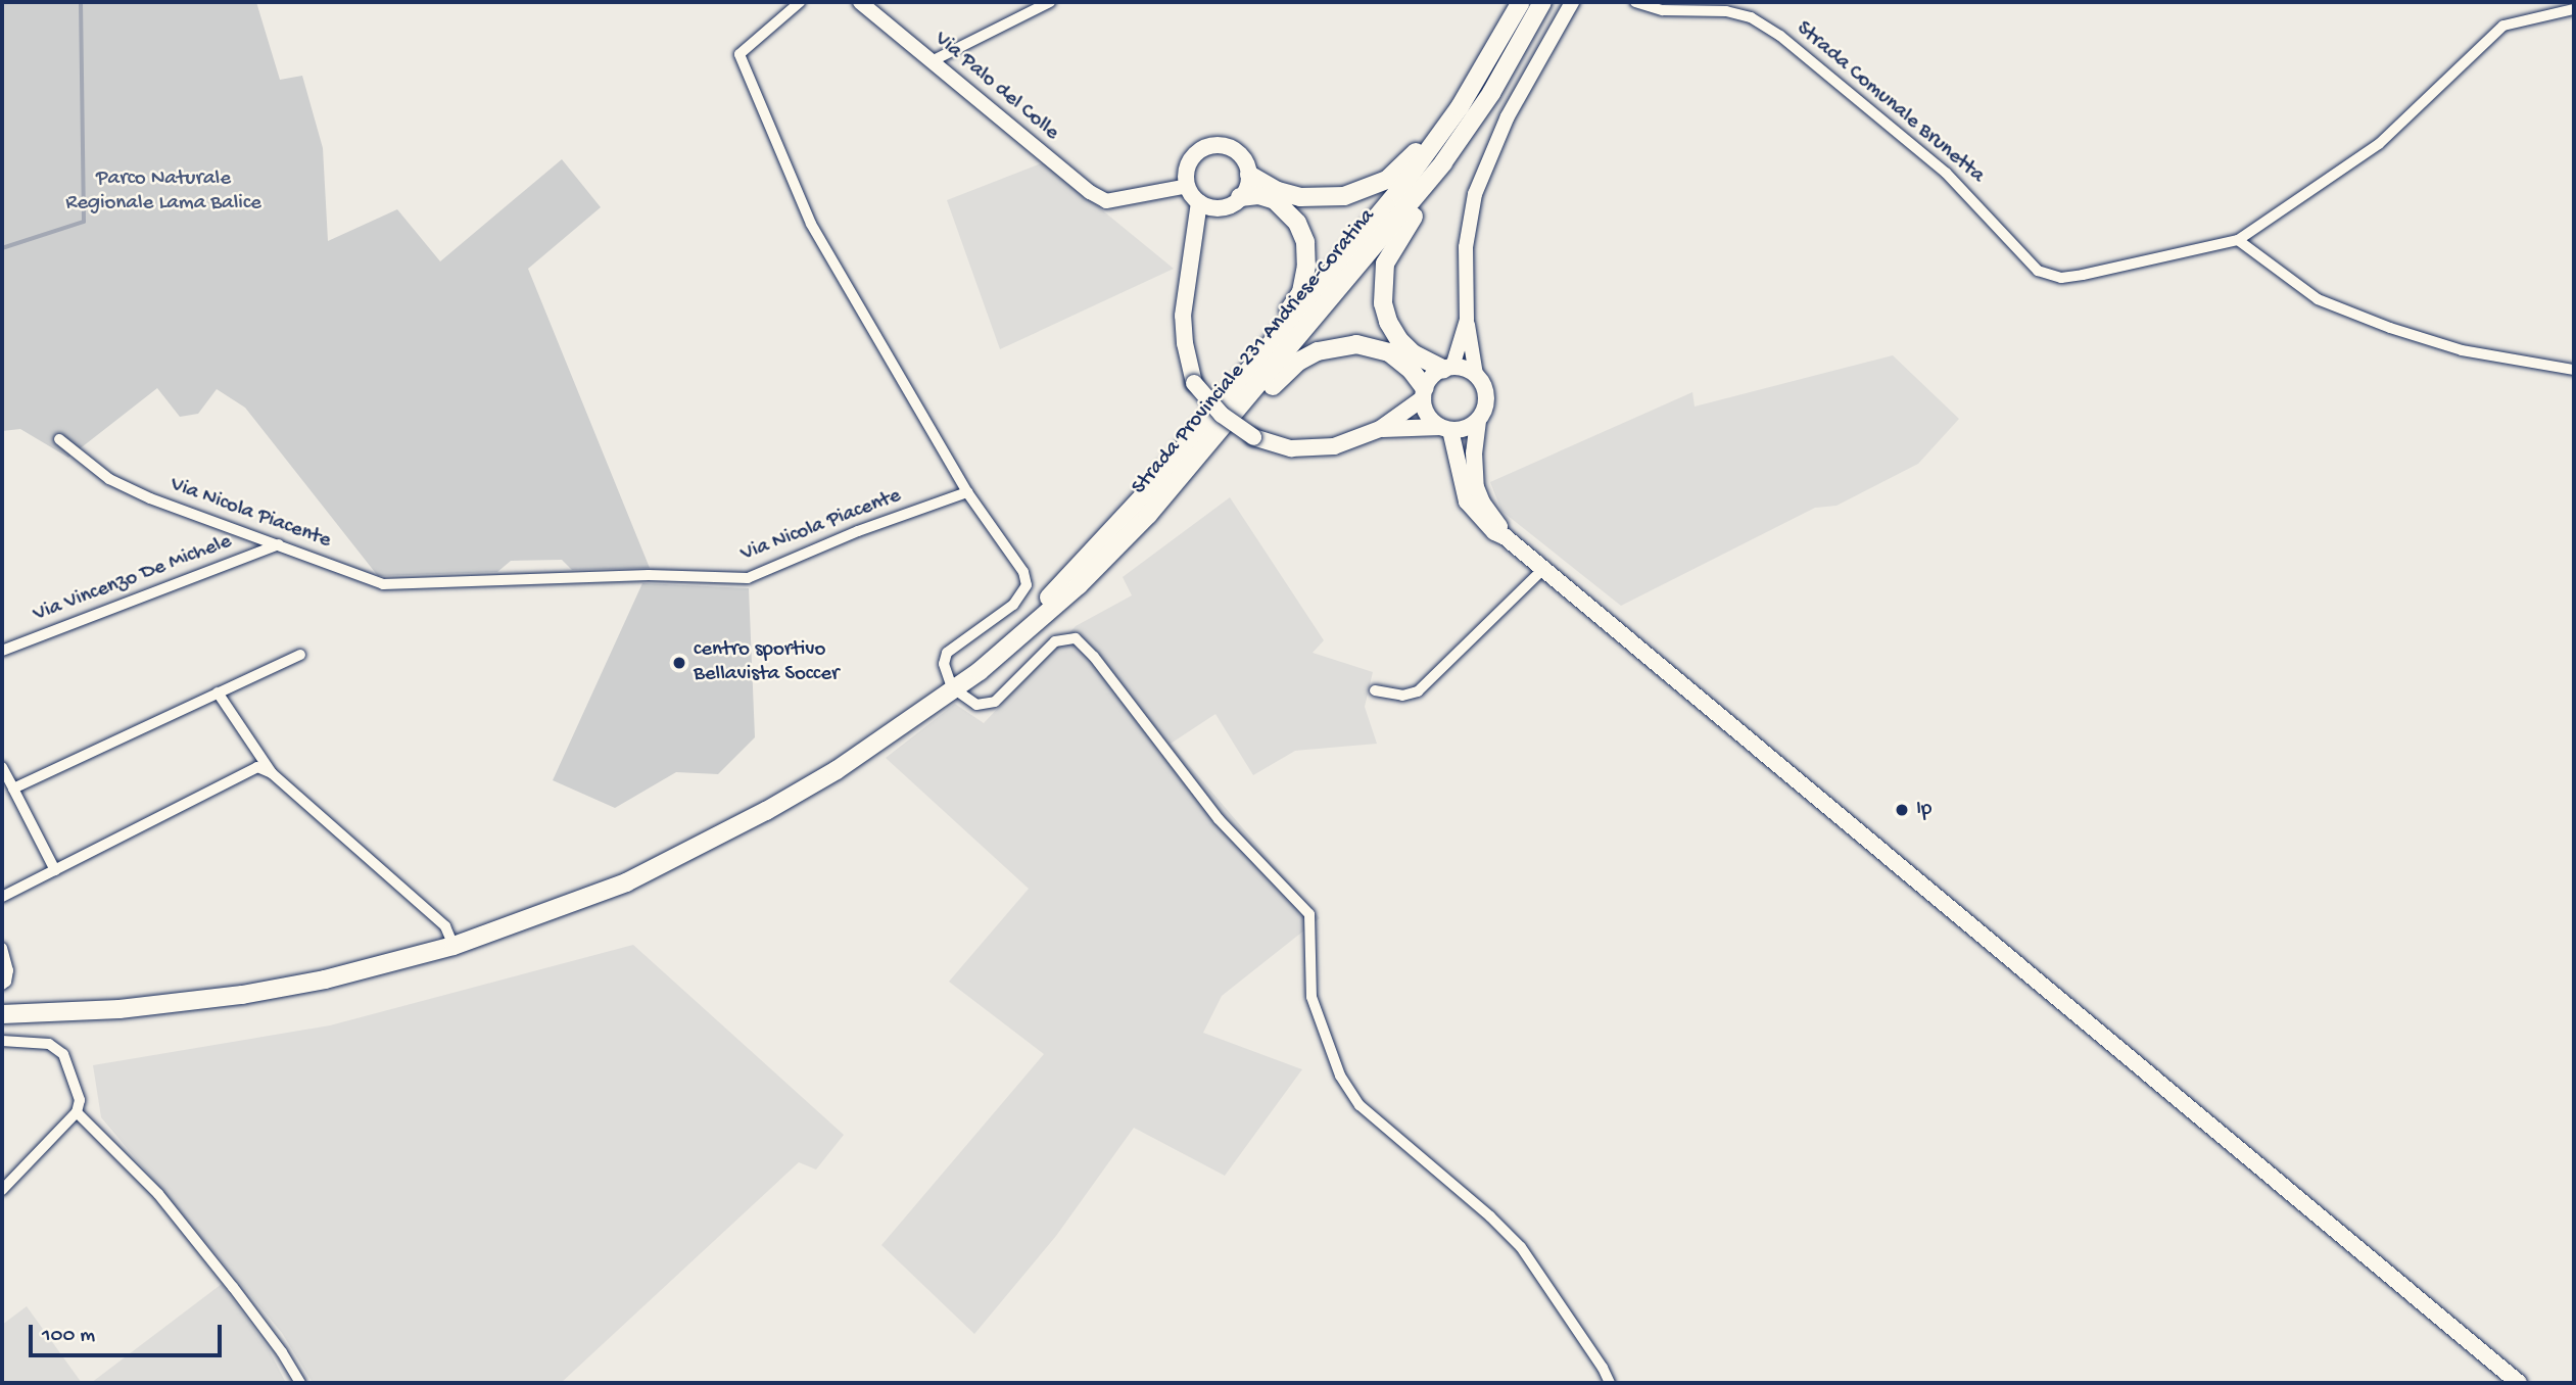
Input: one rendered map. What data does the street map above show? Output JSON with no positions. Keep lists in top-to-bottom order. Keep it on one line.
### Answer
{"streets":{"main road":["Strada Provinciale 231 Andriese-Coratina"],"street":["Via Palo del Colle","Strada Comunale Brunetta","Via Nicola Piacente","Via Vincenzo De Michele"]},"crossings":[["Via Nicola Piacente","Via Vincenzo De Michele"]],"parks":["Parco Naturale Regionale Lama Balice"],"places":["centro sportivo Bellavista Soccer","Ip"],"scale_bar":"100 m"}
